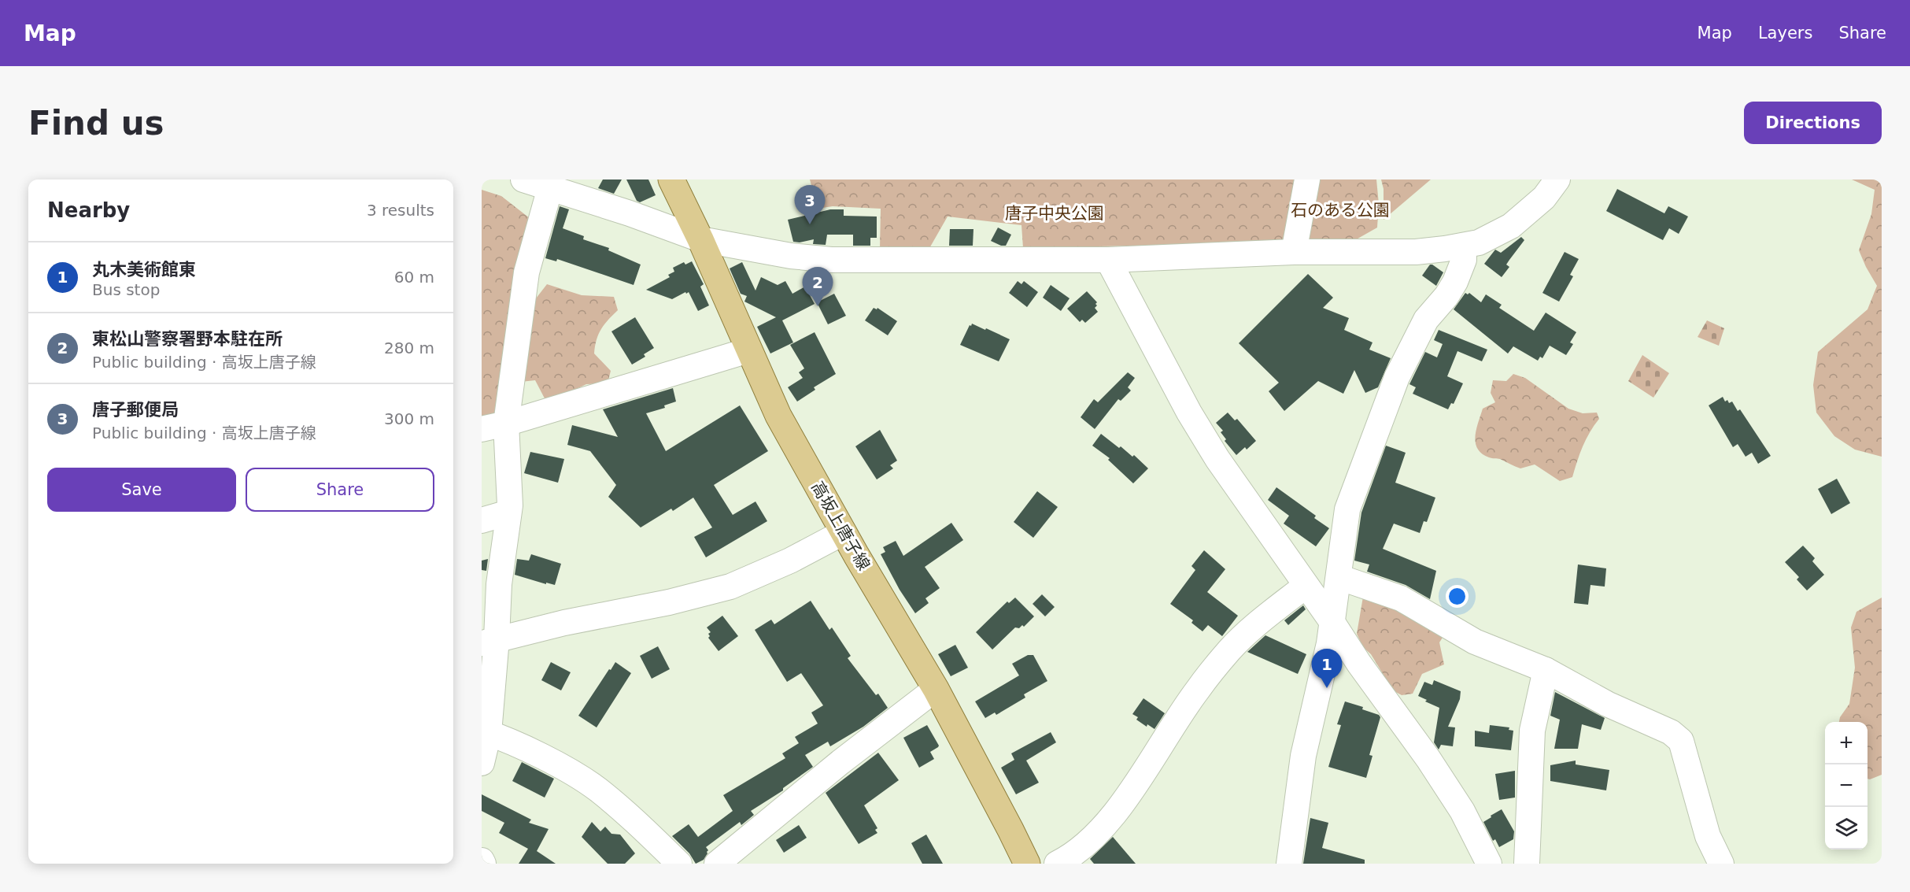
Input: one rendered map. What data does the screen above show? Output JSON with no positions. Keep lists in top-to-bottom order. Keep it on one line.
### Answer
{"streets":{"main road":["高坂上唐子線"]},"parks":["石のある公園","唐子中央公園"],"page":{"header":"Map","nav":["Map","Layers","Share"],"buttons":["Directions",["Save","Share"]],"title":"Find us","heading":["Nearby","3 results"],"pins":["3","2","1"],"list":[{"mark":"1","name":"丸木美術館東","note":"Bus stop","value":"60 m"},{"mark":"2","name":"東松山警察署野本駐在所","note":"Public building · 高坂上唐子線","value":"280 m"},{"mark":"3","name":"唐子郵便局","note":"Public building · 高坂上唐子線","value":"300 m"}],"map_buttons":["+","−"]}}
